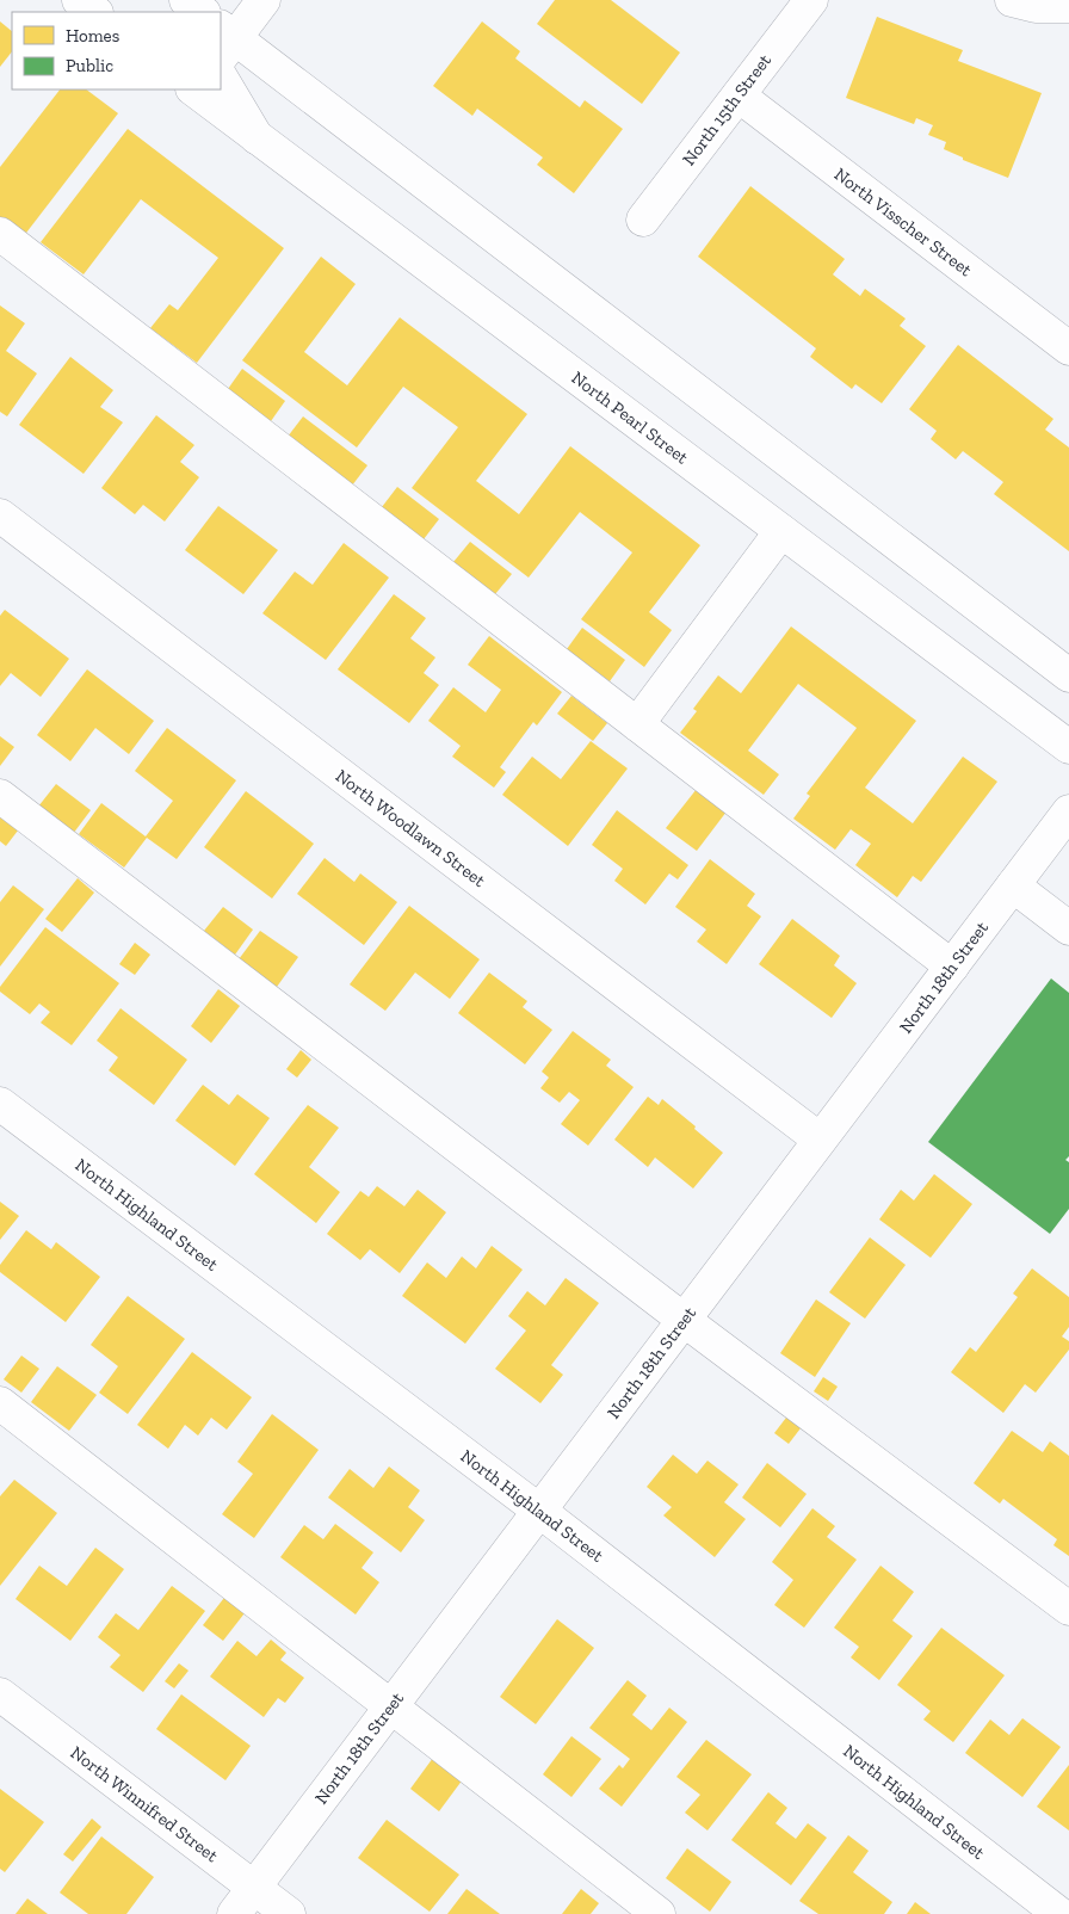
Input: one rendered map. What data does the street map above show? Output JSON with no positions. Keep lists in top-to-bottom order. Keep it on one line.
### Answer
{"streets":{"street":["North 15th Street","North Visscher Street","North Pearl Street","North Woodlawn Street","North 18th Street","North Highland Street","North Winnifred Street"]},"crossings":[["North 15th Street","North Visscher Street"],["North Woodlawn Street","North 18th Street"],["North 18th Street","North Highland Street"],["North 18th Street","North Winnifred Street"]],"legend":["Homes","Public"]}
